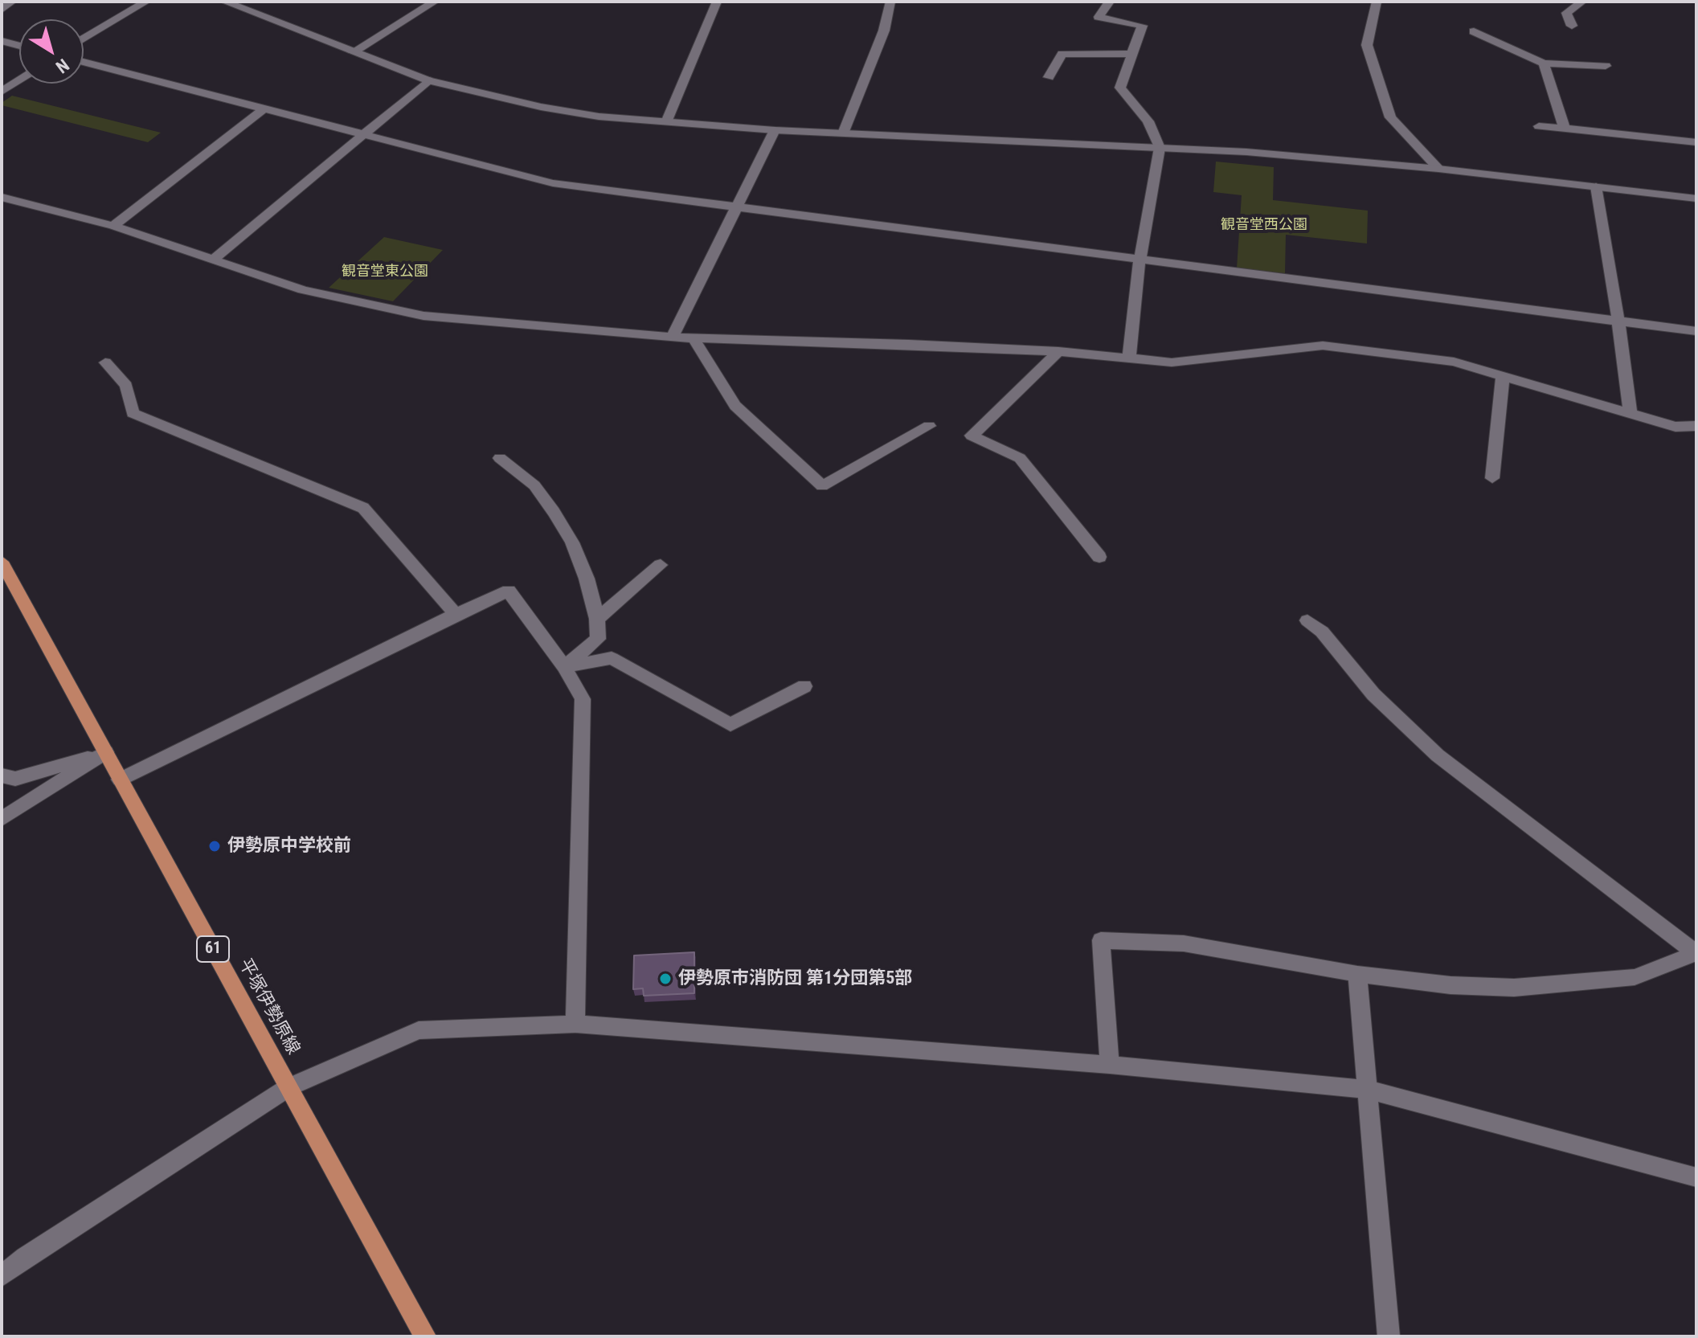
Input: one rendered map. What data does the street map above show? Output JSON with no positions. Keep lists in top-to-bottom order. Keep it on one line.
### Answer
{"streets":{"main road":["61","平塚伊勢原線"]},"parks":["観音堂西公園","観音堂東公園"],"places":["伊勢原中学校前","伊勢原市消防団 第1分団第5部"],"north":"bottom right"}
